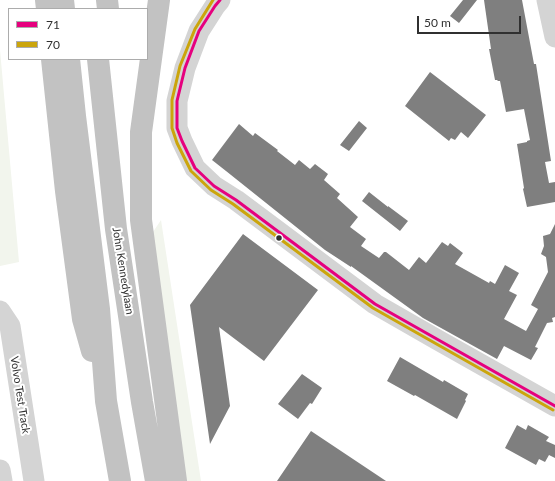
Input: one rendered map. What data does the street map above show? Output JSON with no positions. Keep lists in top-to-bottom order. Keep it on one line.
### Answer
{"streets":{"highway":["John Kennedylaan"],"street":["Volvo Test Track"]},"lines":["transit line 71","transit line 70"],"legend":["71","70"],"scale_bar":"50 m"}
